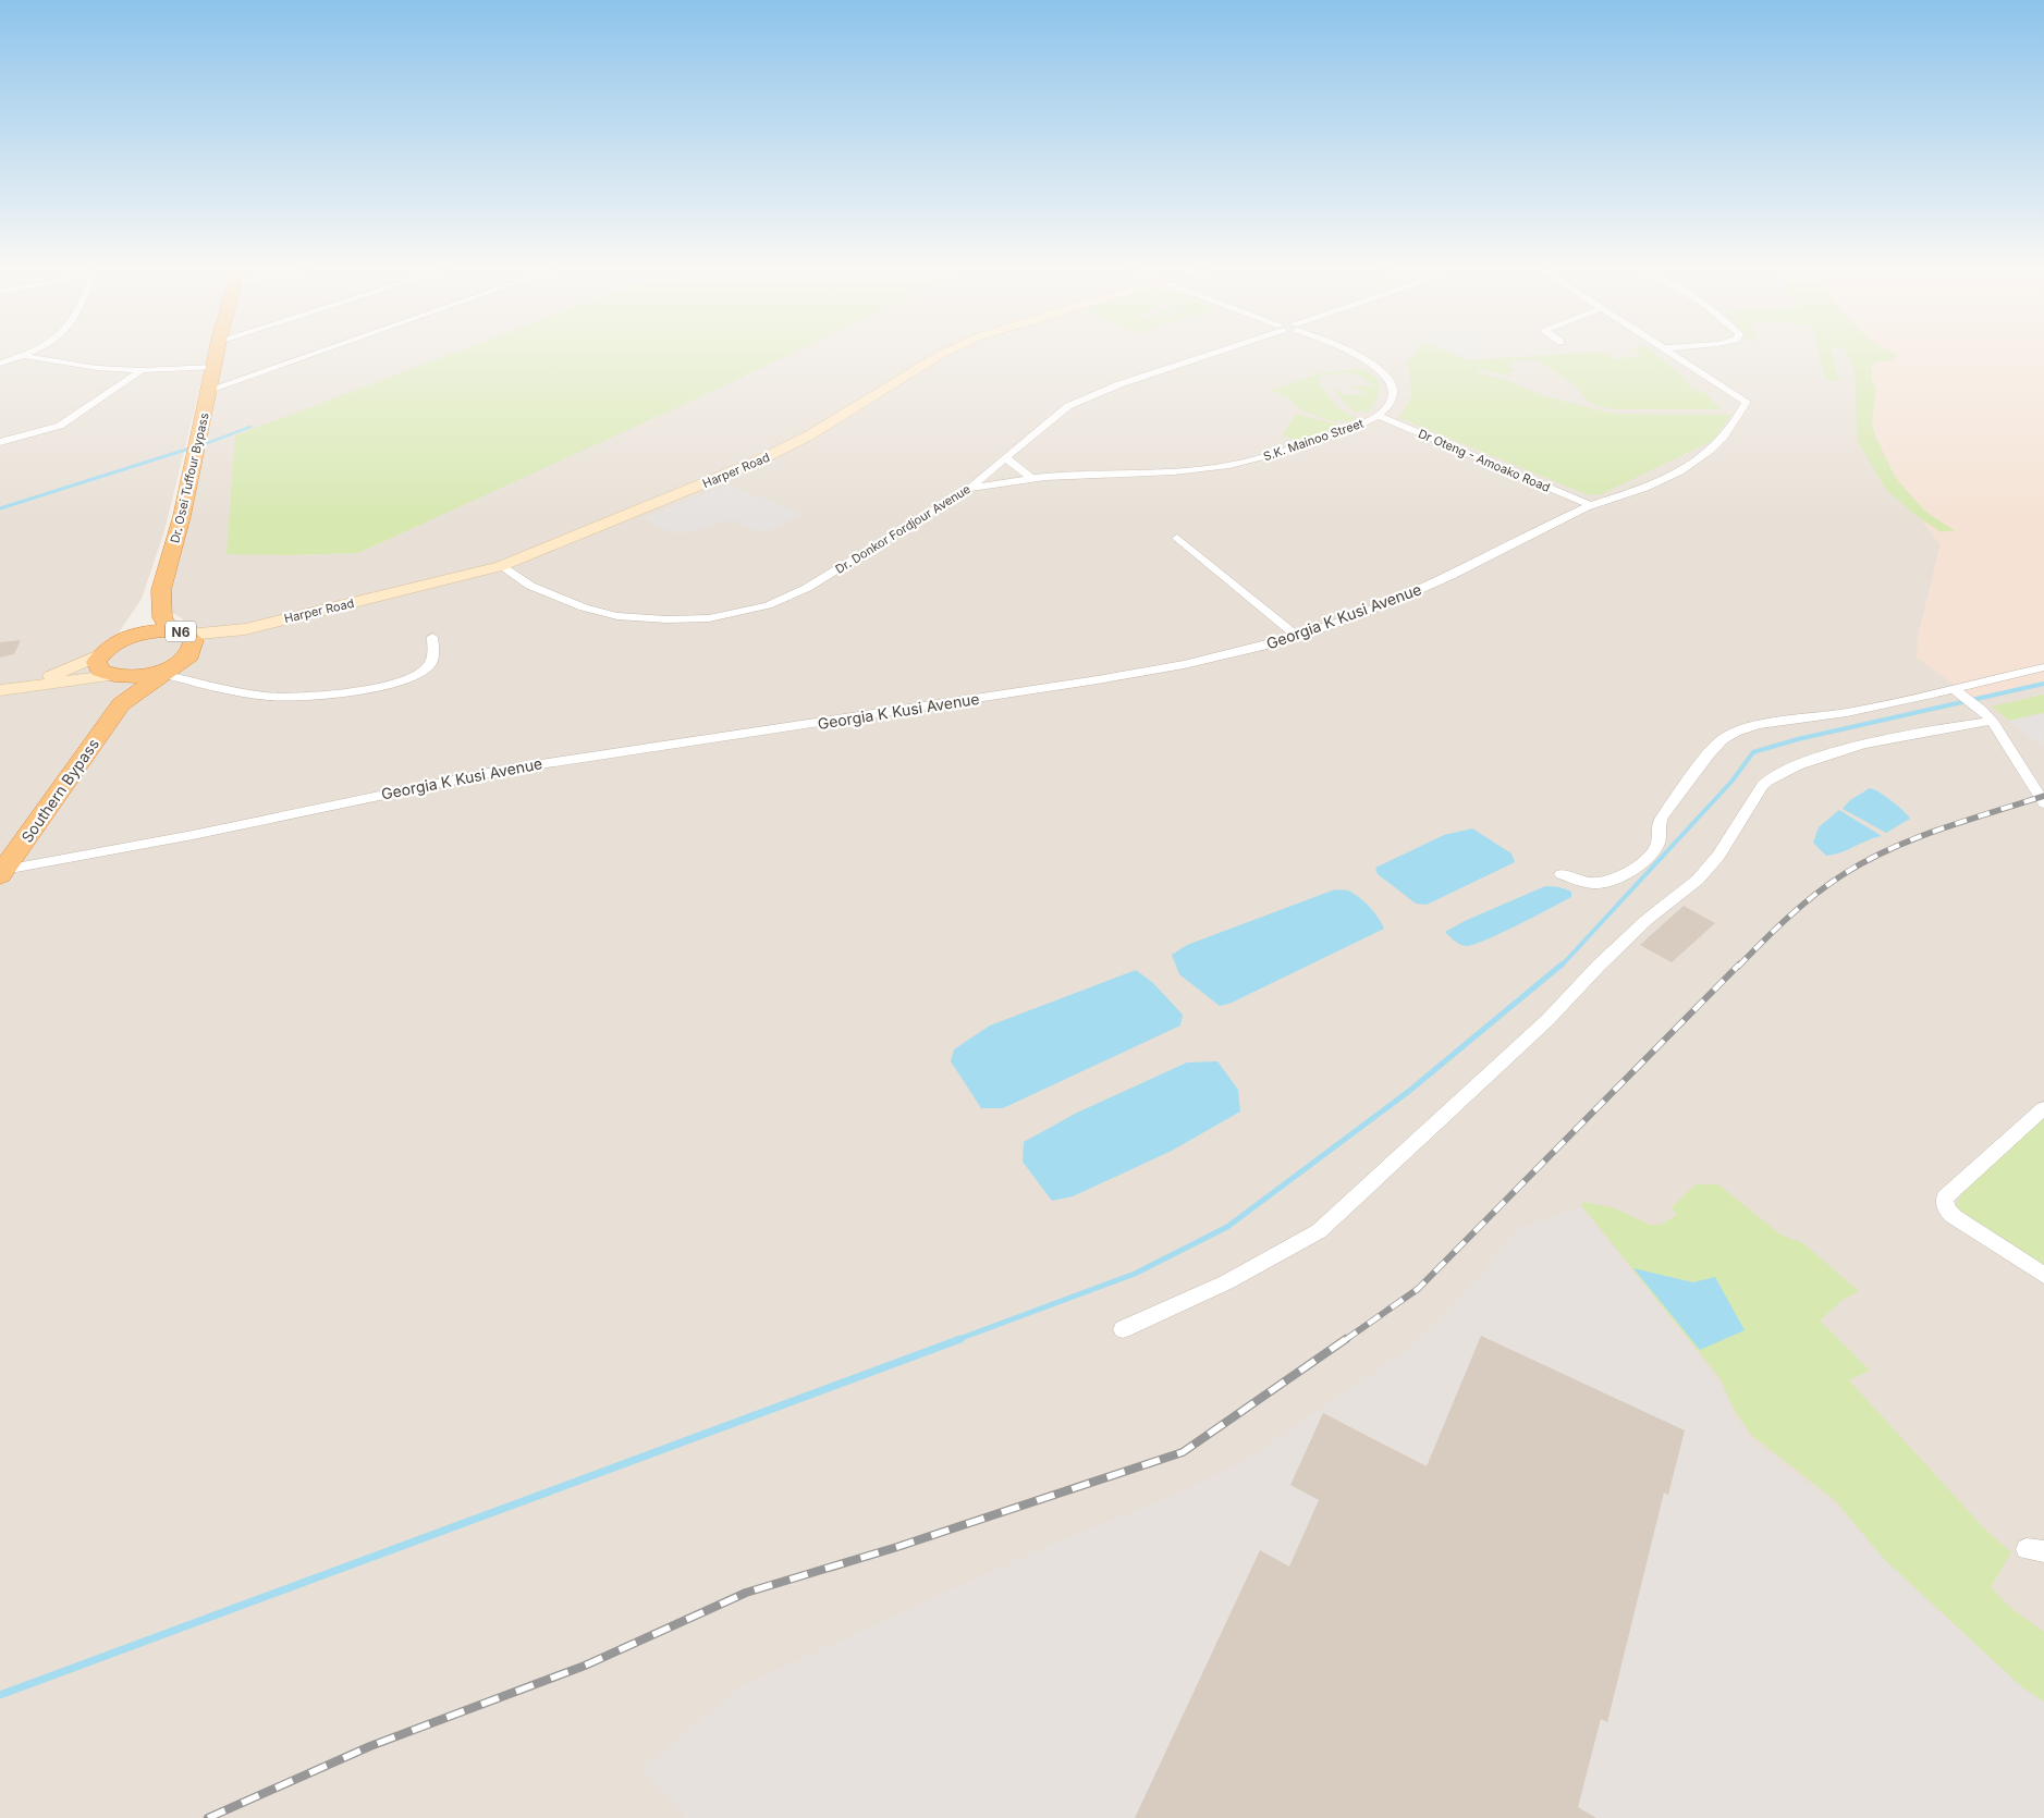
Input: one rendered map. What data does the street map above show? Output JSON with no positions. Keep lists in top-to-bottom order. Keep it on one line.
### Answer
{"streets":{"highway":["Dr. Osei Tuffour Bypass","N6","Southern Bypass"],"main road":["Harper Road"],"street":["S.K. Mainoo Street","Dr Oteng - Amoako Road","Dr. Donkor Fordjour Avenue","Georgia K Kusi Avenue"]},"crossings":[["S.K. Mainoo Street","Dr Oteng - Amoako Road"],["S.K. Mainoo Street","Dr. Donkor Fordjour Avenue"],["Dr Oteng - Amoako Road","Georgia K Kusi Avenue"],["Harper Road","Dr. Osei Tuffour Bypass"],["Harper Road","Dr. Donkor Fordjour Avenue"],["Harper Road","N6"],["Harper Road","Southern Bypass"],["Dr. Osei Tuffour Bypass","N6"],["Georgia K Kusi Avenue","Southern Bypass"],["N6","Southern Bypass"]]}
